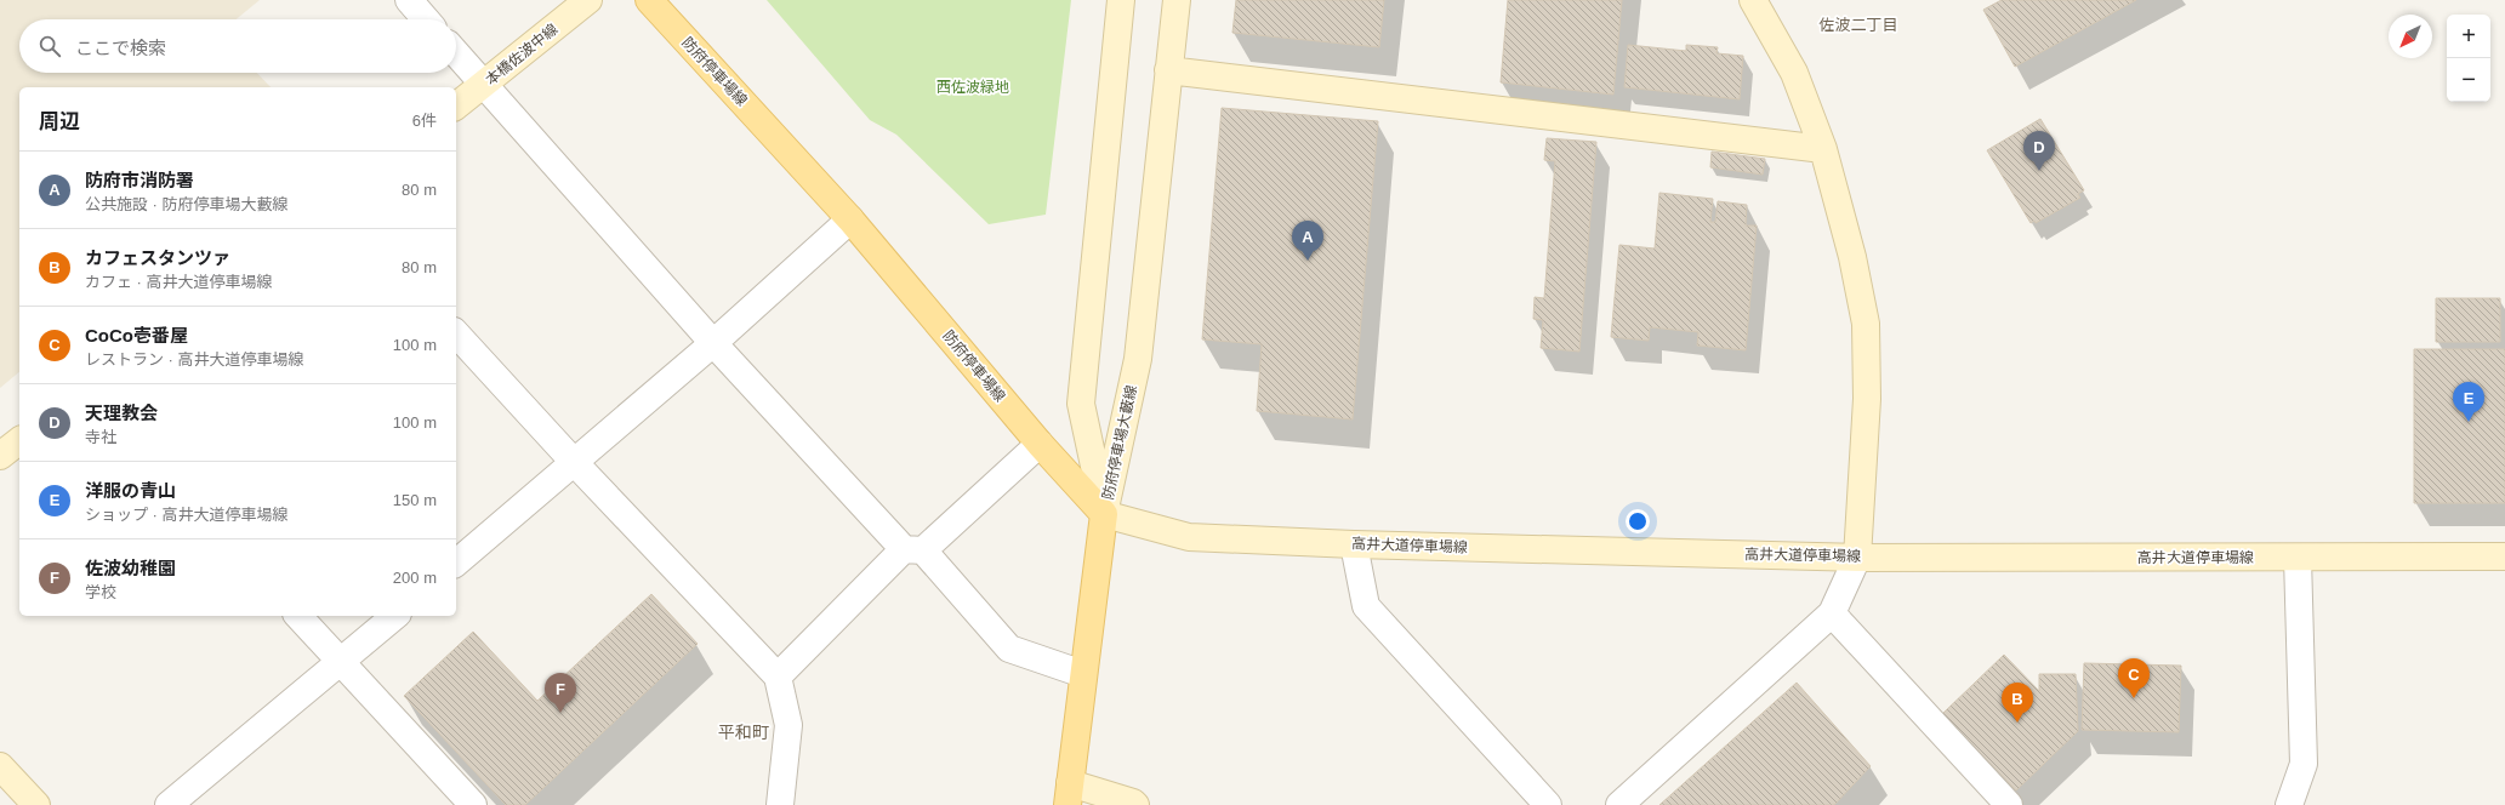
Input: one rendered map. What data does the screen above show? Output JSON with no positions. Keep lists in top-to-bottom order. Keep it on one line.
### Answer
{"streets":{"main road":["本橋佐波中線","防府停車場線","防府停車場大藪線","高井大道停車場線"]},"crossings":[["防府停車場線","防府停車場大藪線"],["防府停車場線","高井大道停車場線"],["防府停車場大藪線","高井大道停車場線"]],"districts":["佐波二丁目","平和町"],"parks":["西佐波緑地"],"north":"bottom left","page":{"map_buttons":["+","−"],"search":"ここで検索","heading":["周辺","6件"],"pins":["D","A","E","C","F","B"],"list":[{"mark":"A","name":"防府市消防署","note":"公共施設 · 防府停車場大藪線","value":"80 m"},{"mark":"B","name":"カフェスタンツァ","note":"カフェ · 高井大道停車場線","value":"80 m"},{"mark":"C","name":"CoCo壱番屋","note":"レストラン · 高井大道停車場線","value":"100 m"},{"mark":"D","name":"天理教会","note":"寺社","value":"100 m"},{"mark":"E","name":"洋服の青山","note":"ショップ · 高井大道停車場線","value":"150 m"},{"mark":"F","name":"佐波幼稚園","note":"学校","value":"200 m"}]}}
